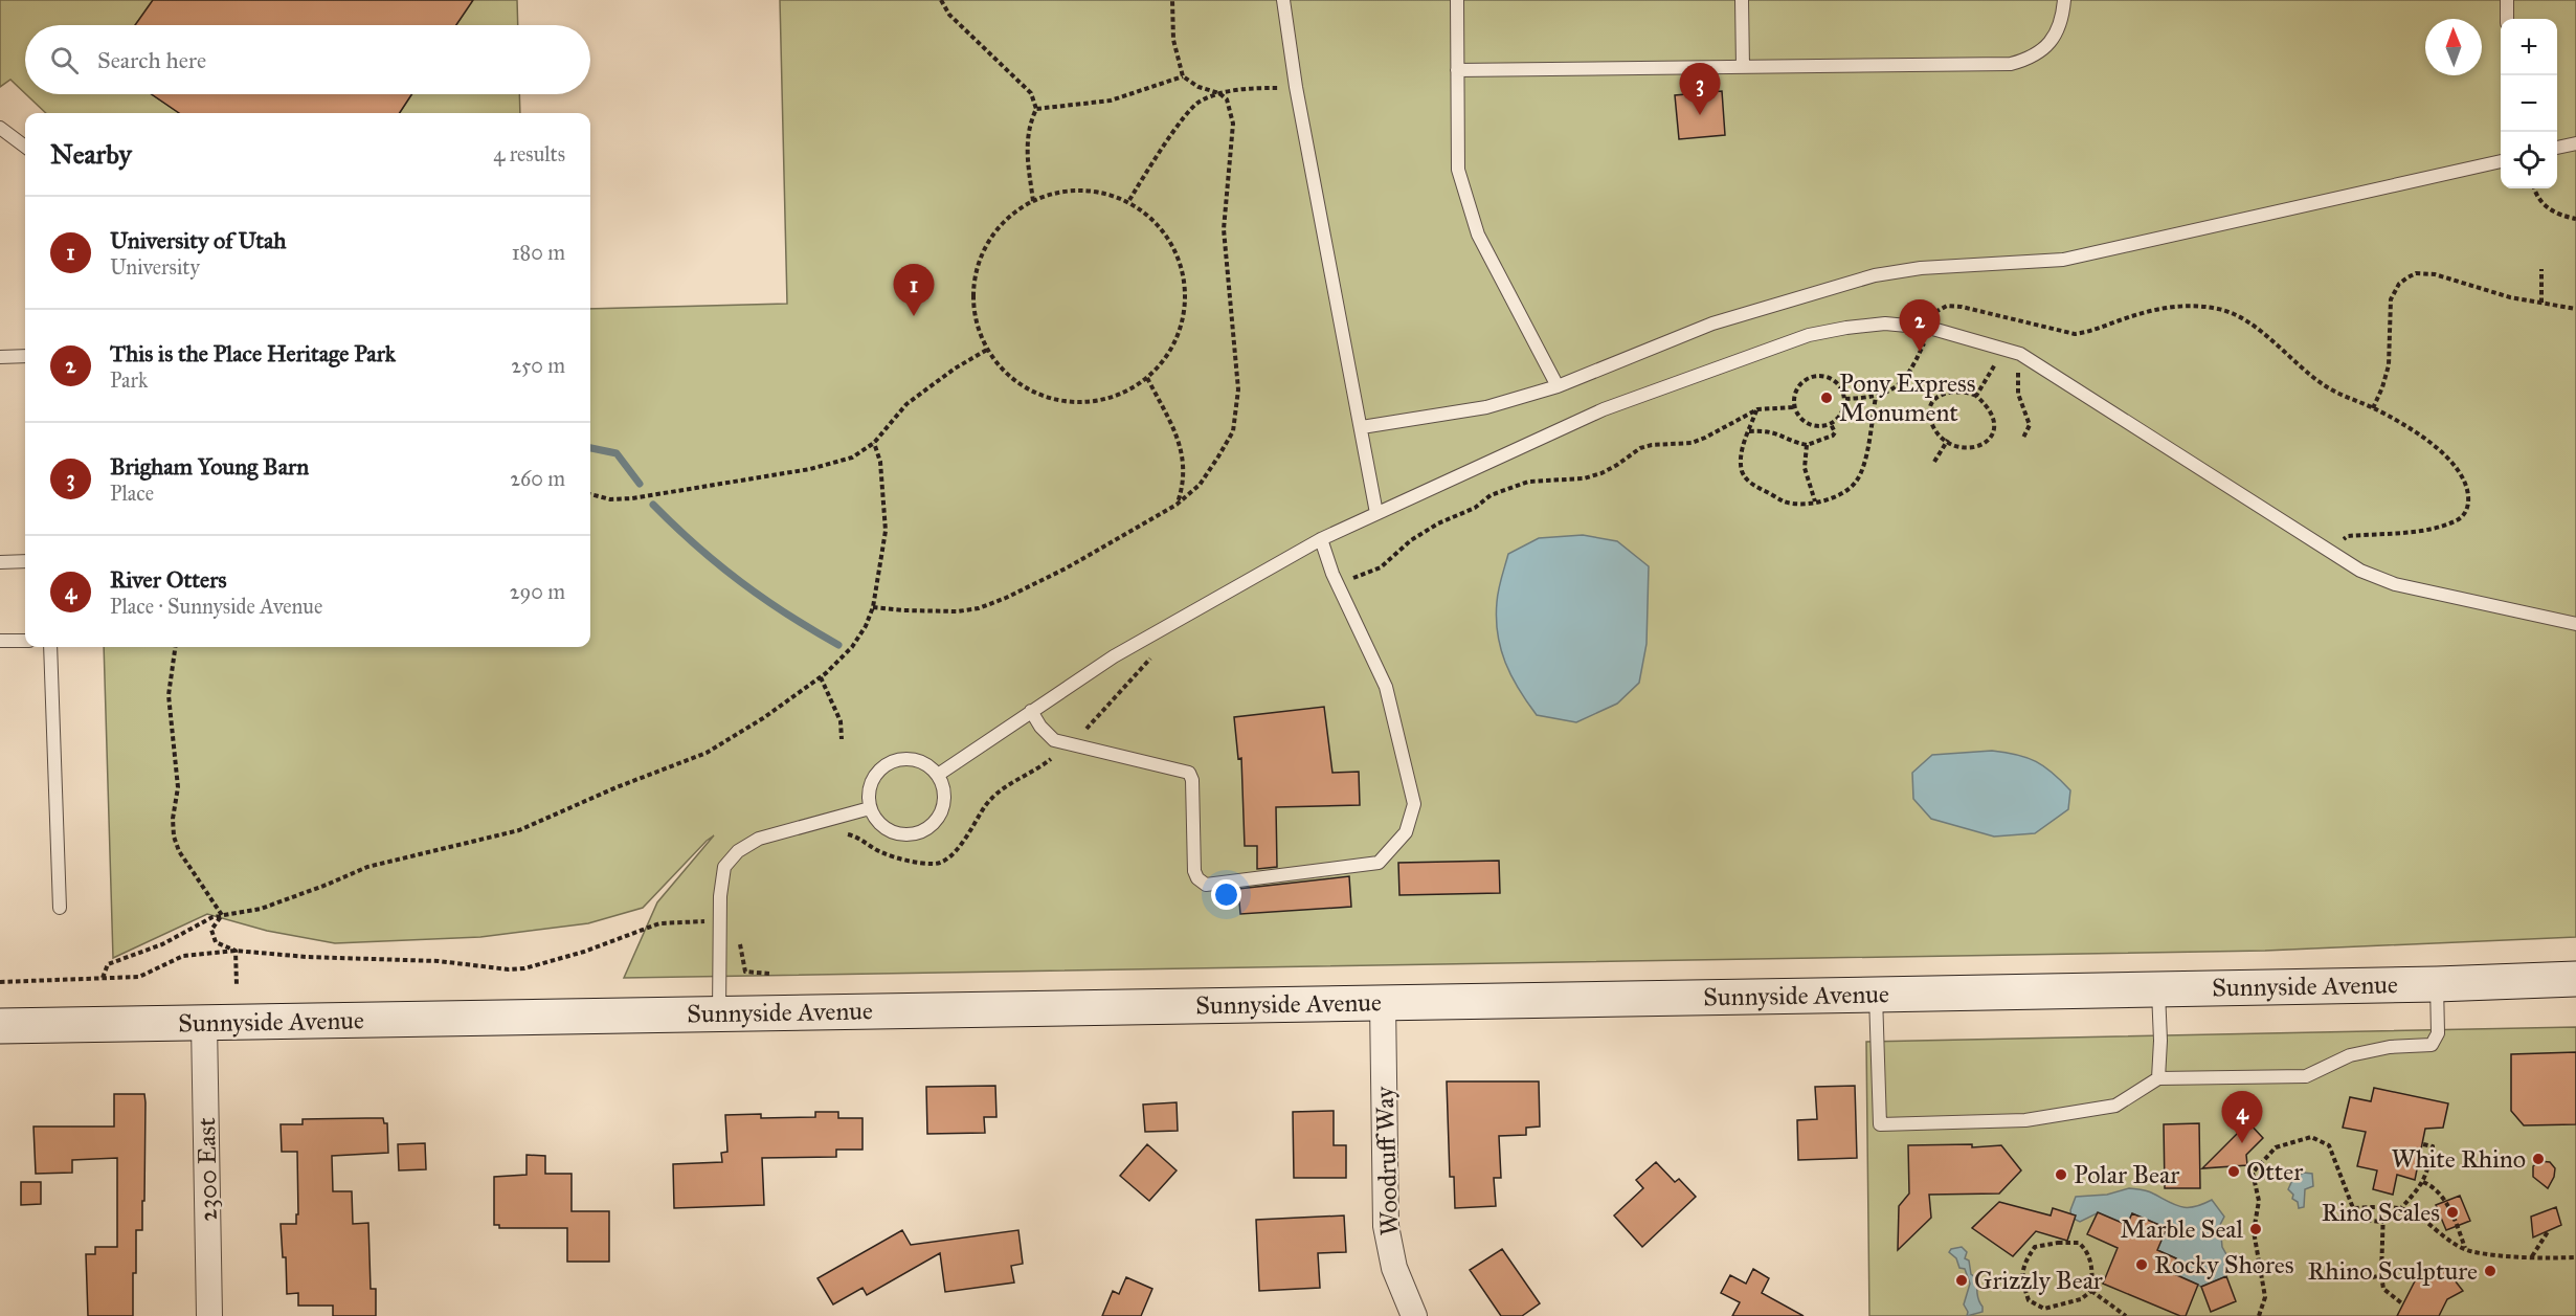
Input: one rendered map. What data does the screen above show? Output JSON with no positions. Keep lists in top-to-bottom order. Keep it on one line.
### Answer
{"streets":{"main road":["Sunnyside Avenue"],"street":["Woodruff Way","2300 East"]},"crossings":[["Sunnyside Avenue","Woodruff Way"],["Sunnyside Avenue","2300 East"]],"places":["Pony Express Monument","White Rhino","Otter","Polar Bear","Rino Scales","Marble Seal","Rocky Shores","Rhino Sculpture","Grizzly Bear"],"north":"top","page":{"map_buttons":["+","−"],"search":"Search here","pins":["3","1","2","4"],"heading":["Nearby","4 results"],"list":[{"mark":"1","name":"University of Utah","note":"University","value":"180 m"},{"mark":"2","name":"This is the Place Heritage Park","note":"Park","value":"250 m"},{"mark":"3","name":"Brigham Young Barn","note":"Place","value":"260 m"},{"mark":"4","name":"River Otters","note":"Place · Sunnyside Avenue","value":"290 m"}]}}
